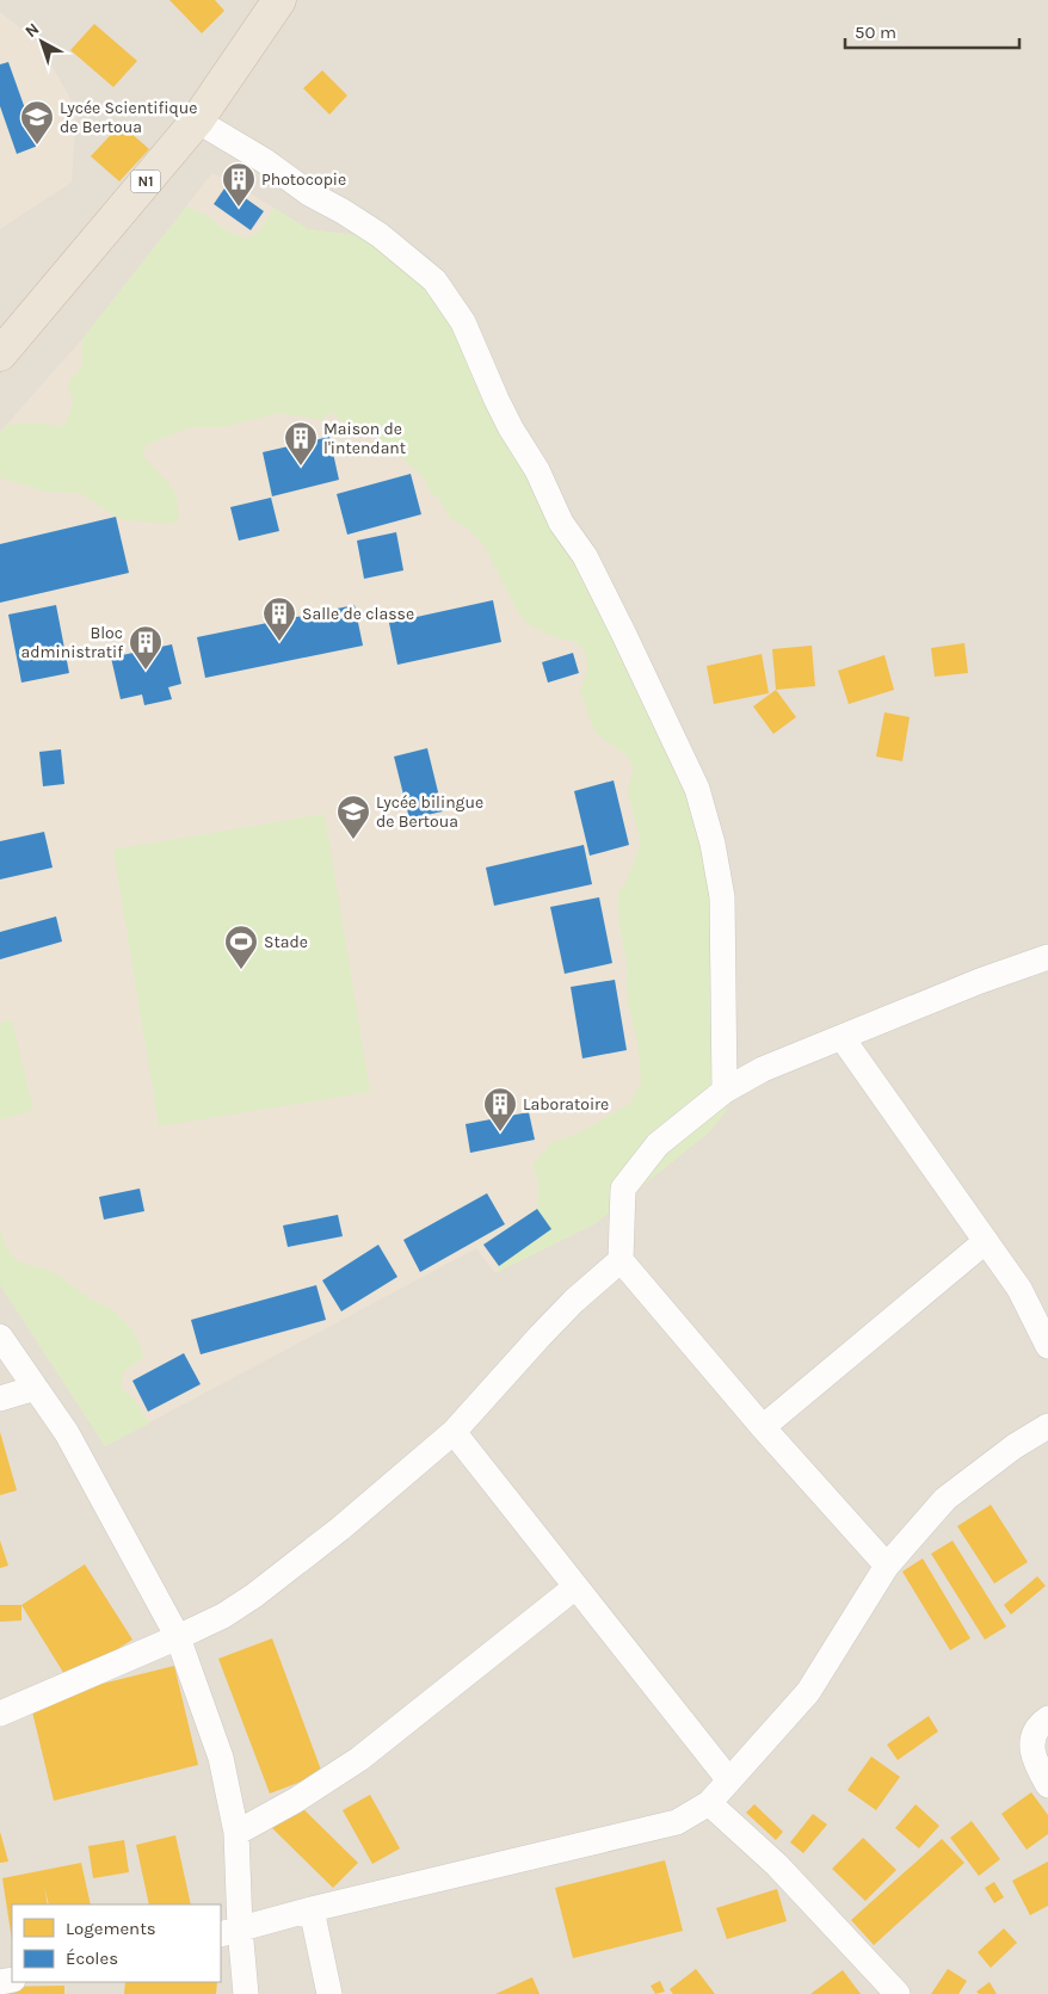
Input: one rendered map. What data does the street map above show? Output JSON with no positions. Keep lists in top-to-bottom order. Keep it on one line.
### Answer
{"streets":{"highway":["N1"]},"places":{"school or university":["Lycée Scientifique de Bertoua","Lycée bilingue de Bertoua"],"building":["Photocopie","Maison de l'intendant","Salle de classe","Bloc administratif","Laboratoire"],"sports":["Stade"]},"legend":["Logements","Écoles"],"scale_bar":"50 m","north":"top left"}
